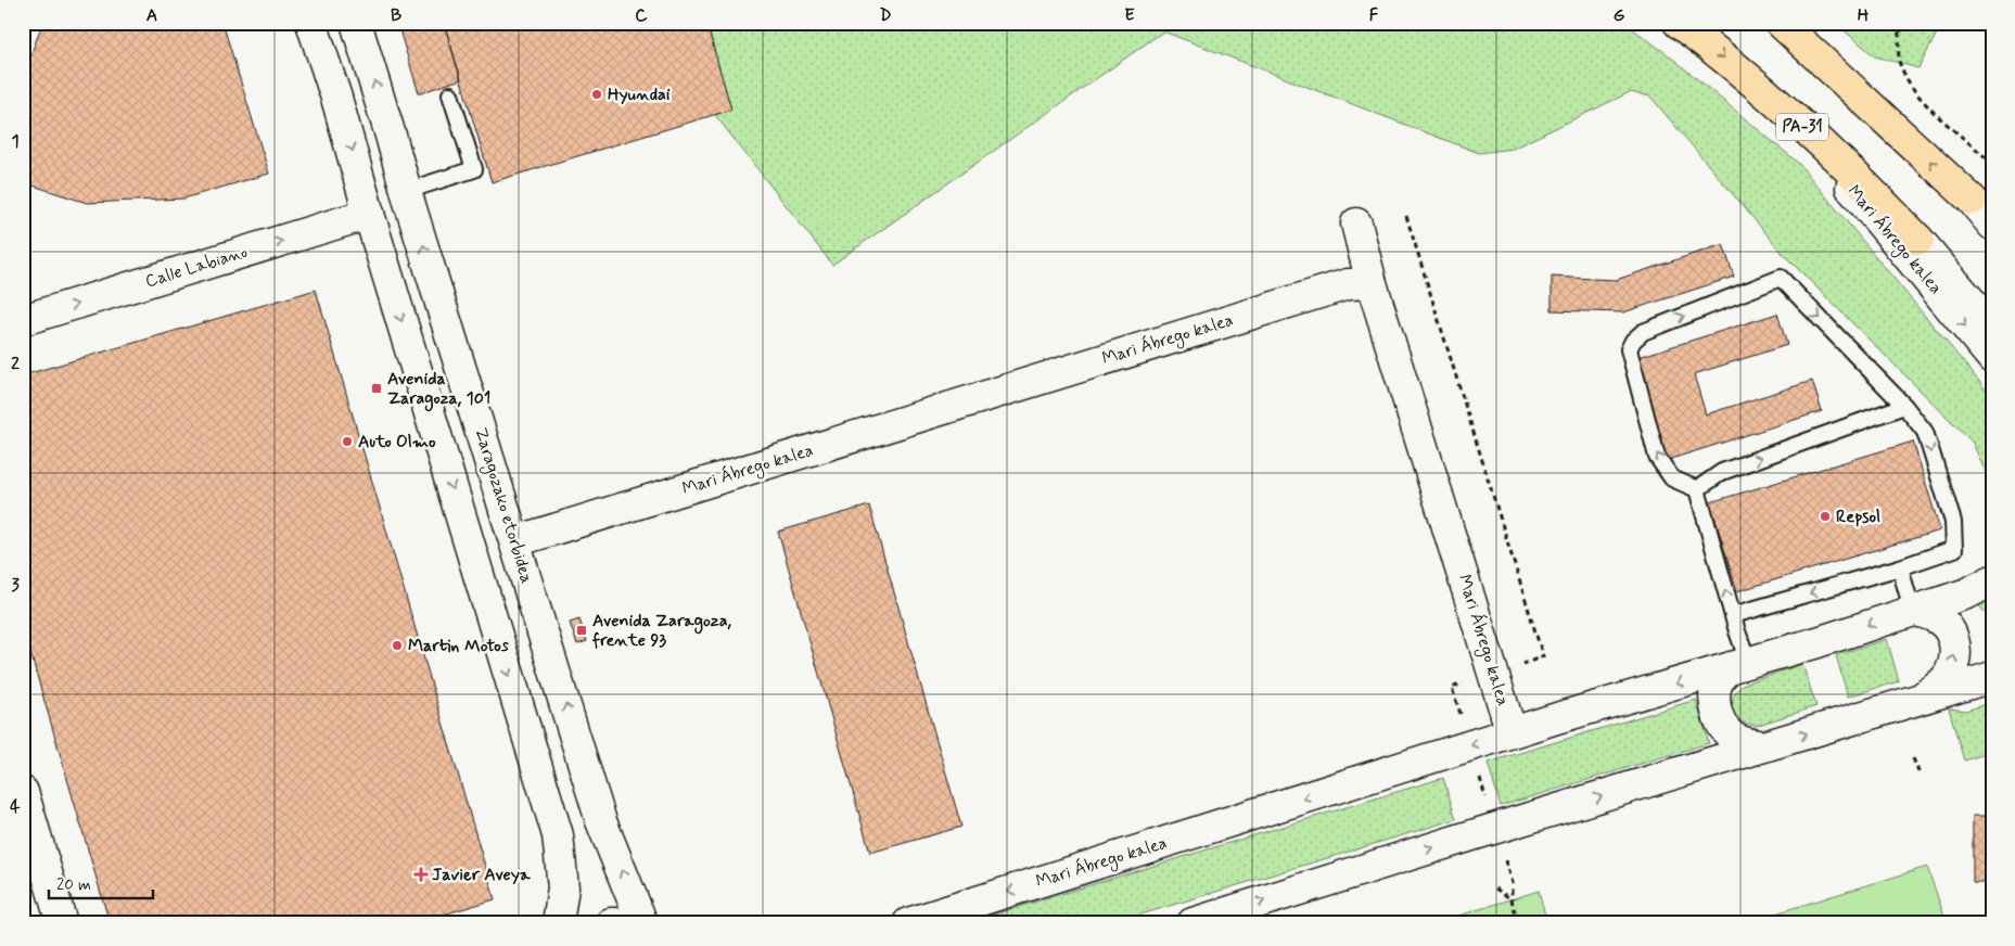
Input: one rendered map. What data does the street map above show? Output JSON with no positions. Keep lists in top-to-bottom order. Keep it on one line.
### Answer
{"streets":{"highway":["PA-31"],"street":["Mari Ábrego kalea","Calle Labiano","Zaragozako etorbidea"]},"crossings":[["PA-31","Mari Ábrego kalea"],["Mari Ábrego kalea","Zaragozako etorbidea"]],"one_way":["Calle Labiano"],"places":{"other":["Hyundai","Auto Olmo","Repsol","Martin Motos"],"transit":["Avenida Zaragoza, 101","Avenida Zaragoza, frente 93"],"health":["Javier Aveya"]},"scale_bar":"20 m","grid":{"columns":["A","B","C","D","E","F","G","H"],"rows":["1","2","3","4"]}}
